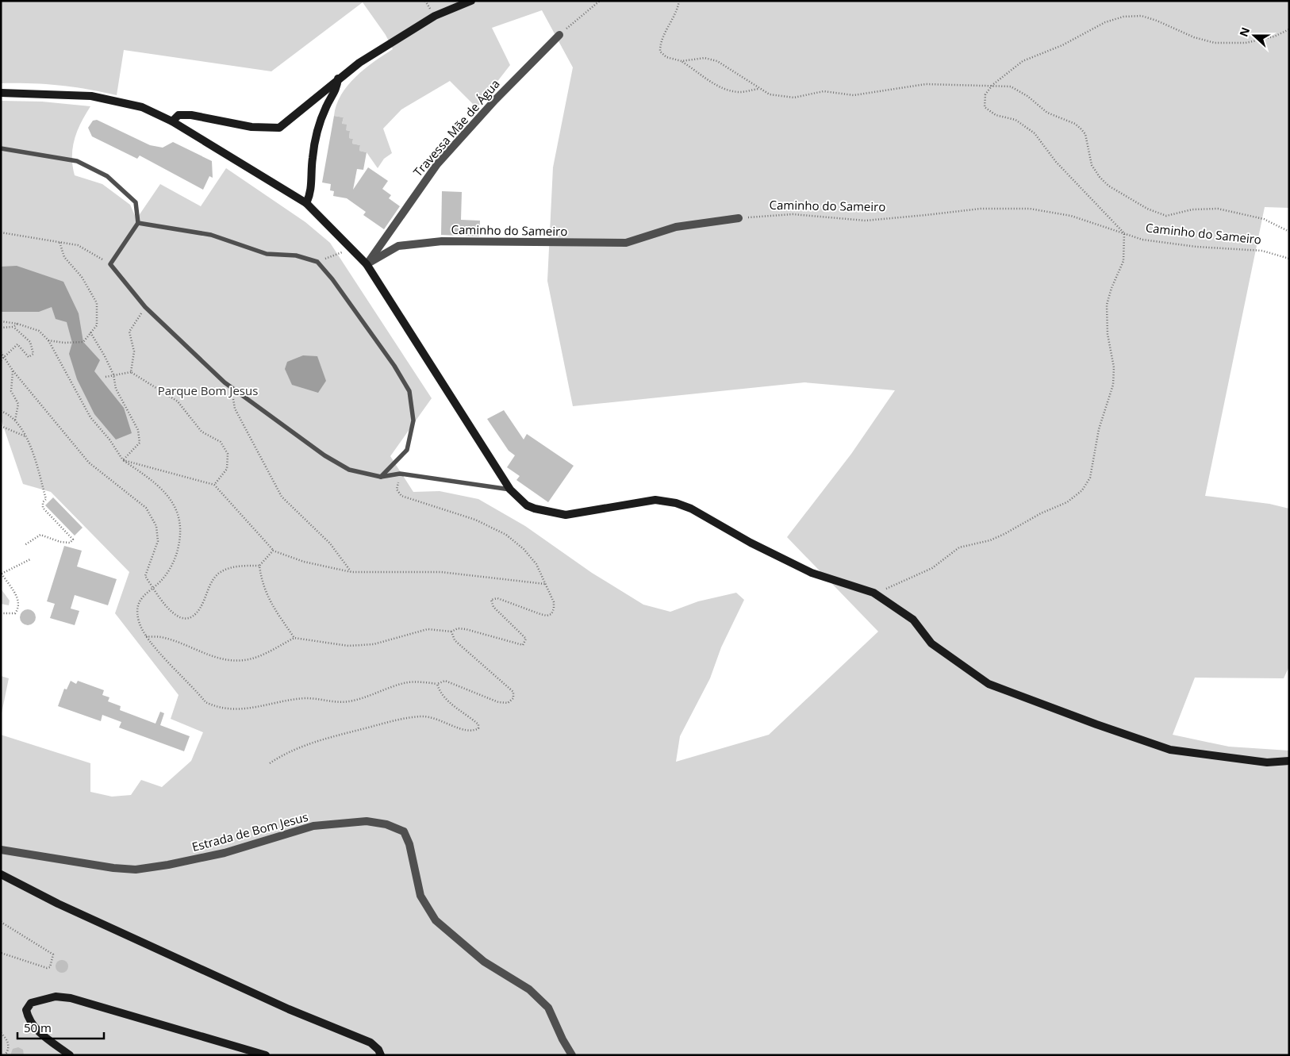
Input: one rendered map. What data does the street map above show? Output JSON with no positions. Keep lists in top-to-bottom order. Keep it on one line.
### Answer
{"streets":{"street":["Travessa Mãe de Água","Caminho do Sameiro","Estrada de Bom Jesus"]},"crossings":[["Travessa Mãe de Água","Caminho do Sameiro"]],"parks":["Parque Bom Jesus"],"scale_bar":"50 m","north":"left"}
